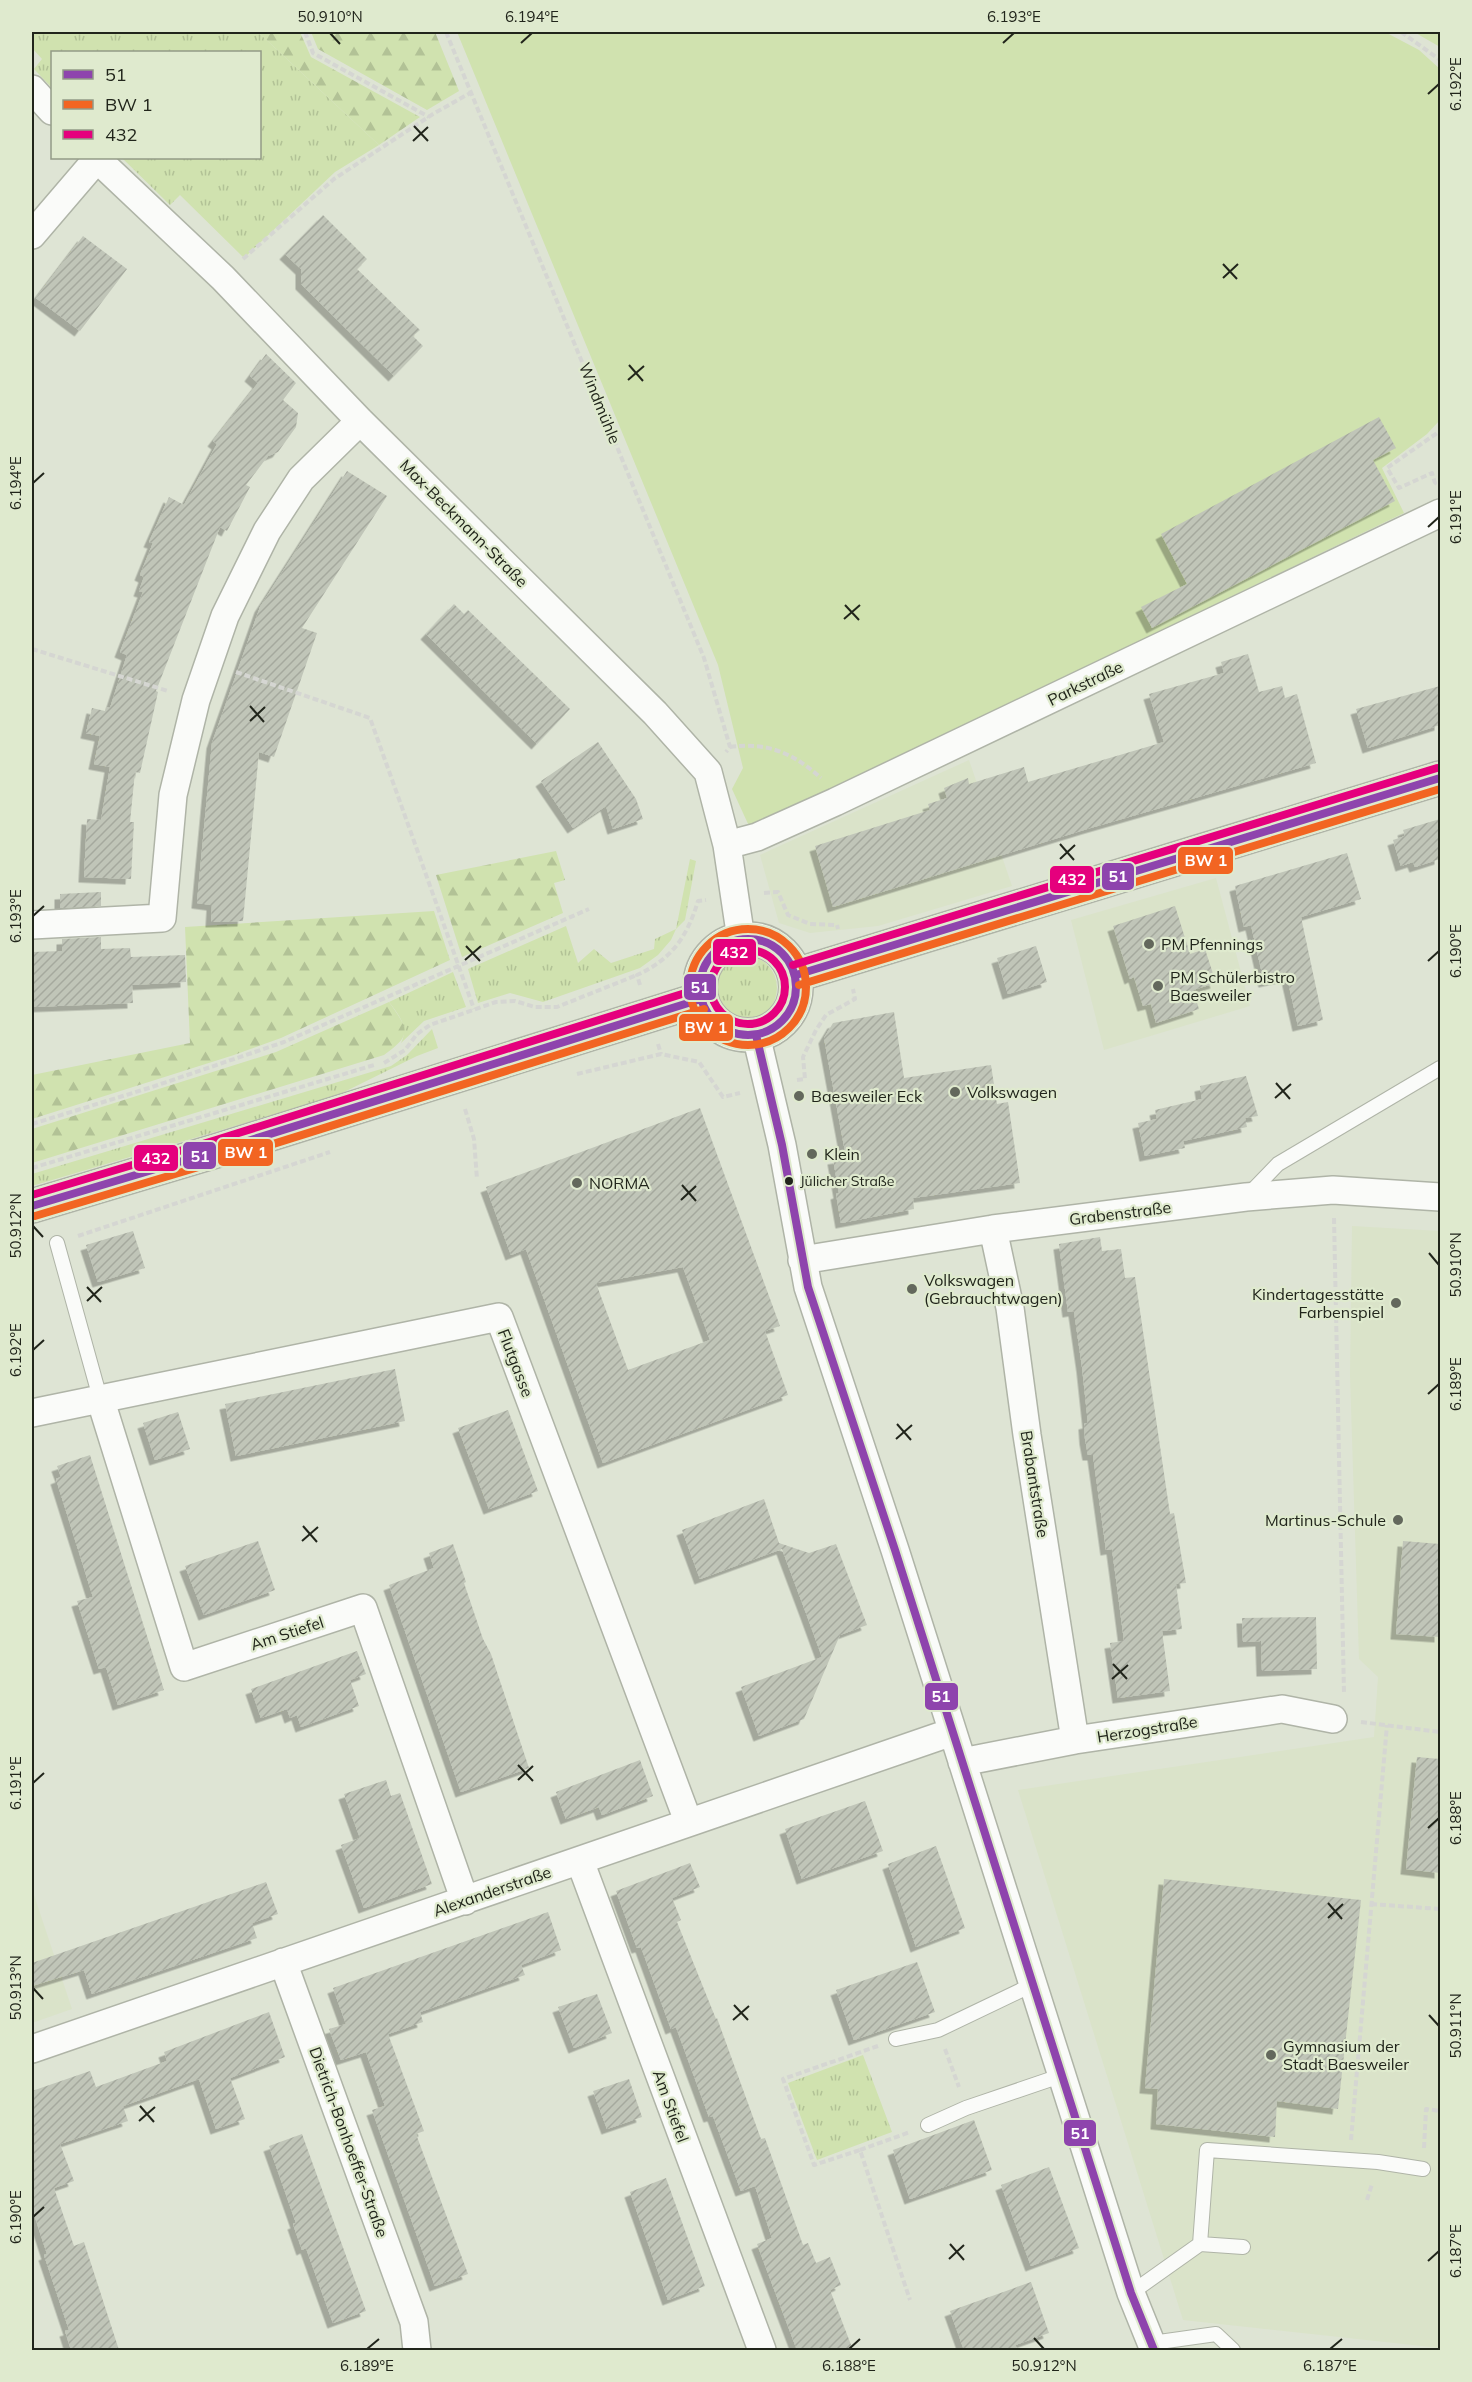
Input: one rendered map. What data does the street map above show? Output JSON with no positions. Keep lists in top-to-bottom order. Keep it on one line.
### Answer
{"streets":{"street":["Max-Beckmann-Straße","Parkstraße","Grabenstraße","Flutgasse","Brabantstraße","Am Stiefel","Herzogstraße","Alexanderstraße","Dietrich-Bonhoeffer-Straße"],"path":["Windmühle"]},"crossings":[["Max-Beckmann-Straße","Parkstraße"],["Grabenstraße","Brabantstraße"],["Flutgasse","Am Stiefel"],["Flutgasse","Alexanderstraße"],["Brabantstraße","Herzogstraße"],["Am Stiefel","Alexanderstraße"],["Alexanderstraße","Dietrich-Bonhoeffer-Straße"]],"places":["PM Pfennings","PM Schülerbistro Baesweiler","Volkswagen","Baesweiler Eck","Klein","Jülicher Straße","NORMA","Volkswagen (Gebrauchtwagen)","Kindertagesstätte Farbenspiel","Martinus-Schule","Gymnasium der Stadt Baesweiler"],"lines":["transit line 432","transit line 51"],"legend":["51","BW 1","432"],"coordinates":["50.910°N","6.194°E","6.193°E","6.192°E","6.191°E","6.190°E","50.912°N","6.189°E","6.188°E","50.913°N","50.911°N","6.187°E"]}
